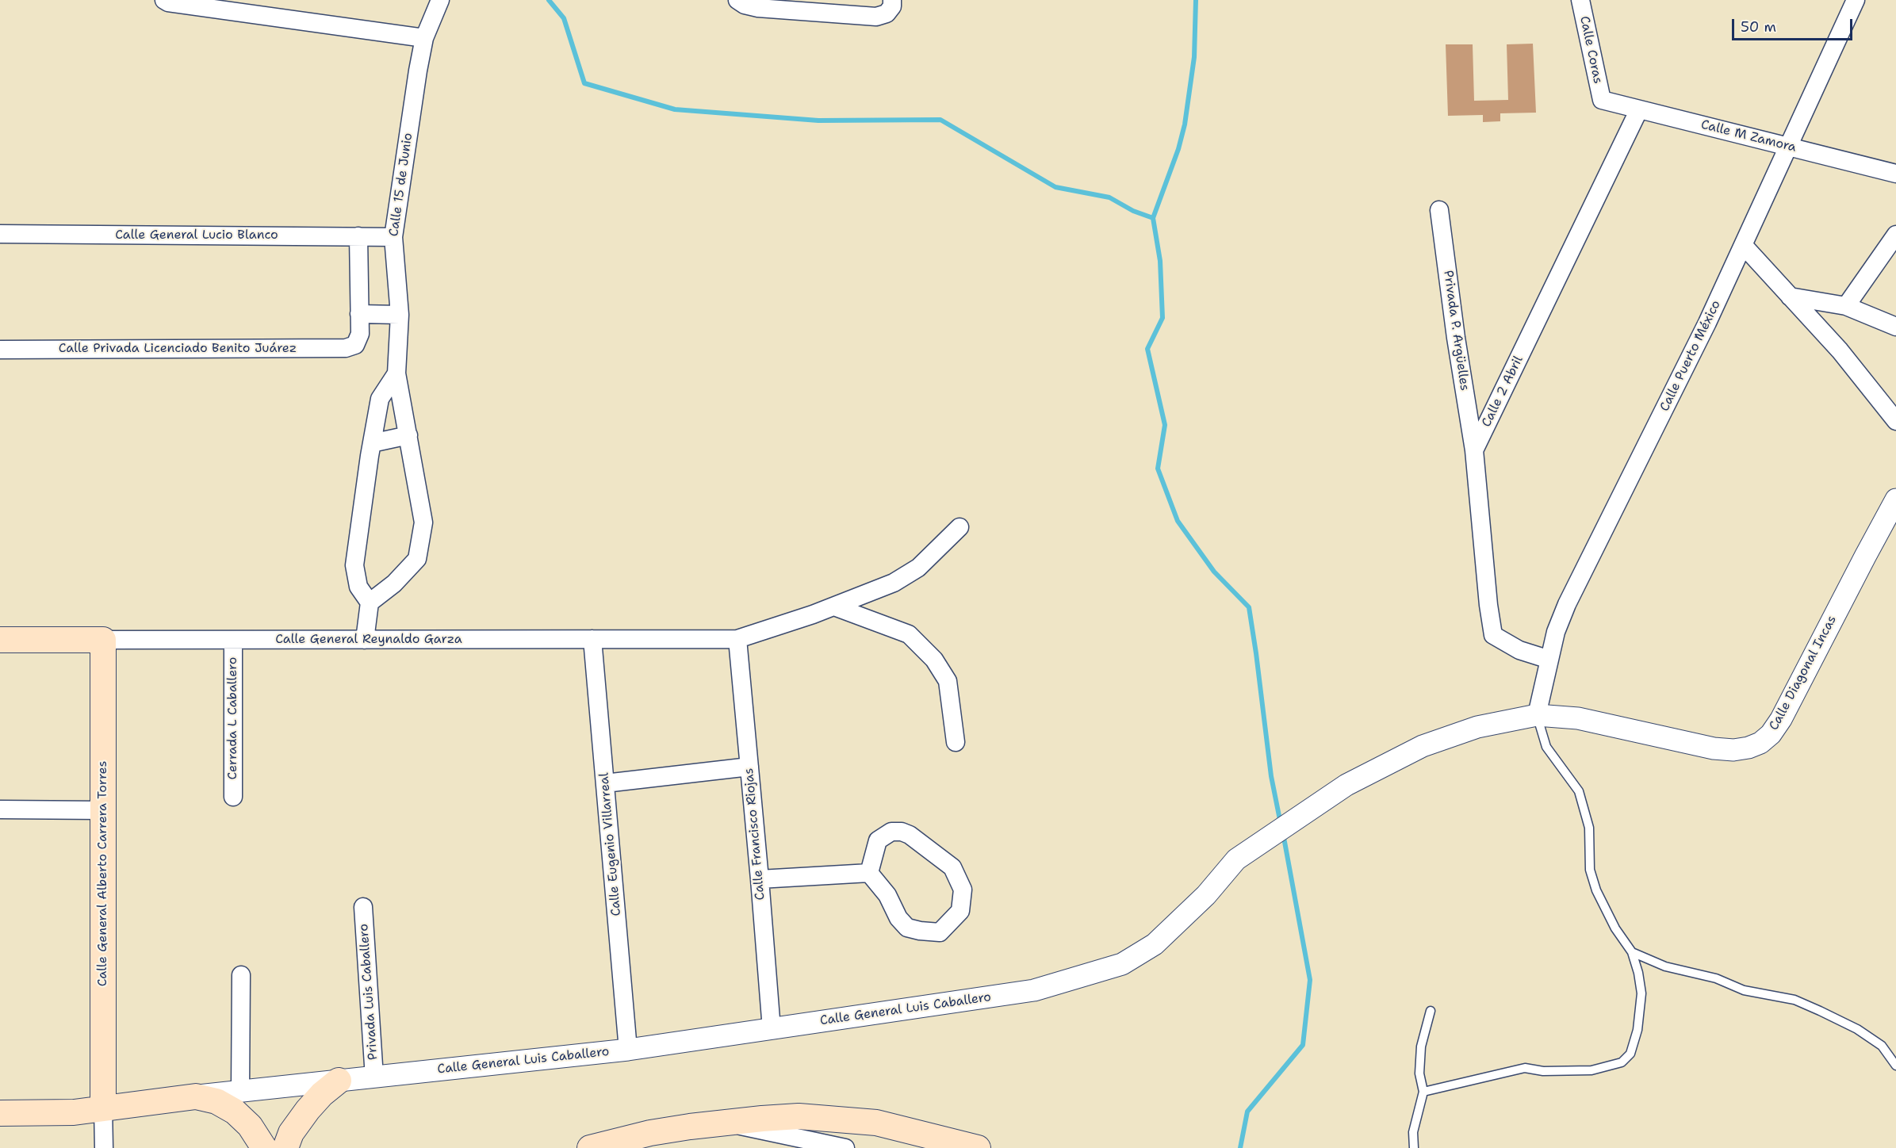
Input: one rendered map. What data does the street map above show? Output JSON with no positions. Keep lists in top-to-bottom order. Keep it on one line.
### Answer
{"streets":{"main road":["Calle General Reynaldo Garza","Calle General Alberto Carrera Torres"],"street":["Calle Coras","Calle M Zamora","Calle 15 de Junio","Calle General Lucio Blanco","Privada P. Argüelles","Calle Privada Licenciado Benito Juárez","Calle Puerto México","Calle 2 Abril","Calle Diagonal Incas","Cerrada L Caballero","Calle Francisco Riojas","Calle Eugenio Villarreal","Privada Luis Caballero","Calle General Luis Caballero"]},"crossings":[["Calle Coras","Calle M Zamora"],["Calle M Zamora","Calle Puerto México"],["Calle M Zamora","Calle 2 Abril"],["Calle 15 de Junio","Calle General Lucio Blanco"],["Privada P. Argüelles","Calle 2 Abril"],["Calle Puerto México","Calle Diagonal Incas"],["Calle Puerto México","Calle General Luis Caballero"],["Calle General Reynaldo Garza","Cerrada L Caballero"],["Calle General Reynaldo Garza","Calle Francisco Riojas"],["Calle General Reynaldo Garza","Calle Eugenio Villarreal"],["Calle General Reynaldo Garza","Calle General Alberto Carrera Torres"],["Calle Diagonal Incas","Calle General Luis Caballero"],["Calle Francisco Riojas","Calle General Luis Caballero"],["Calle Eugenio Villarreal","Calle General Luis Caballero"],["Privada Luis Caballero","Calle General Luis Caballero"]],"scale_bar":"50 m"}
